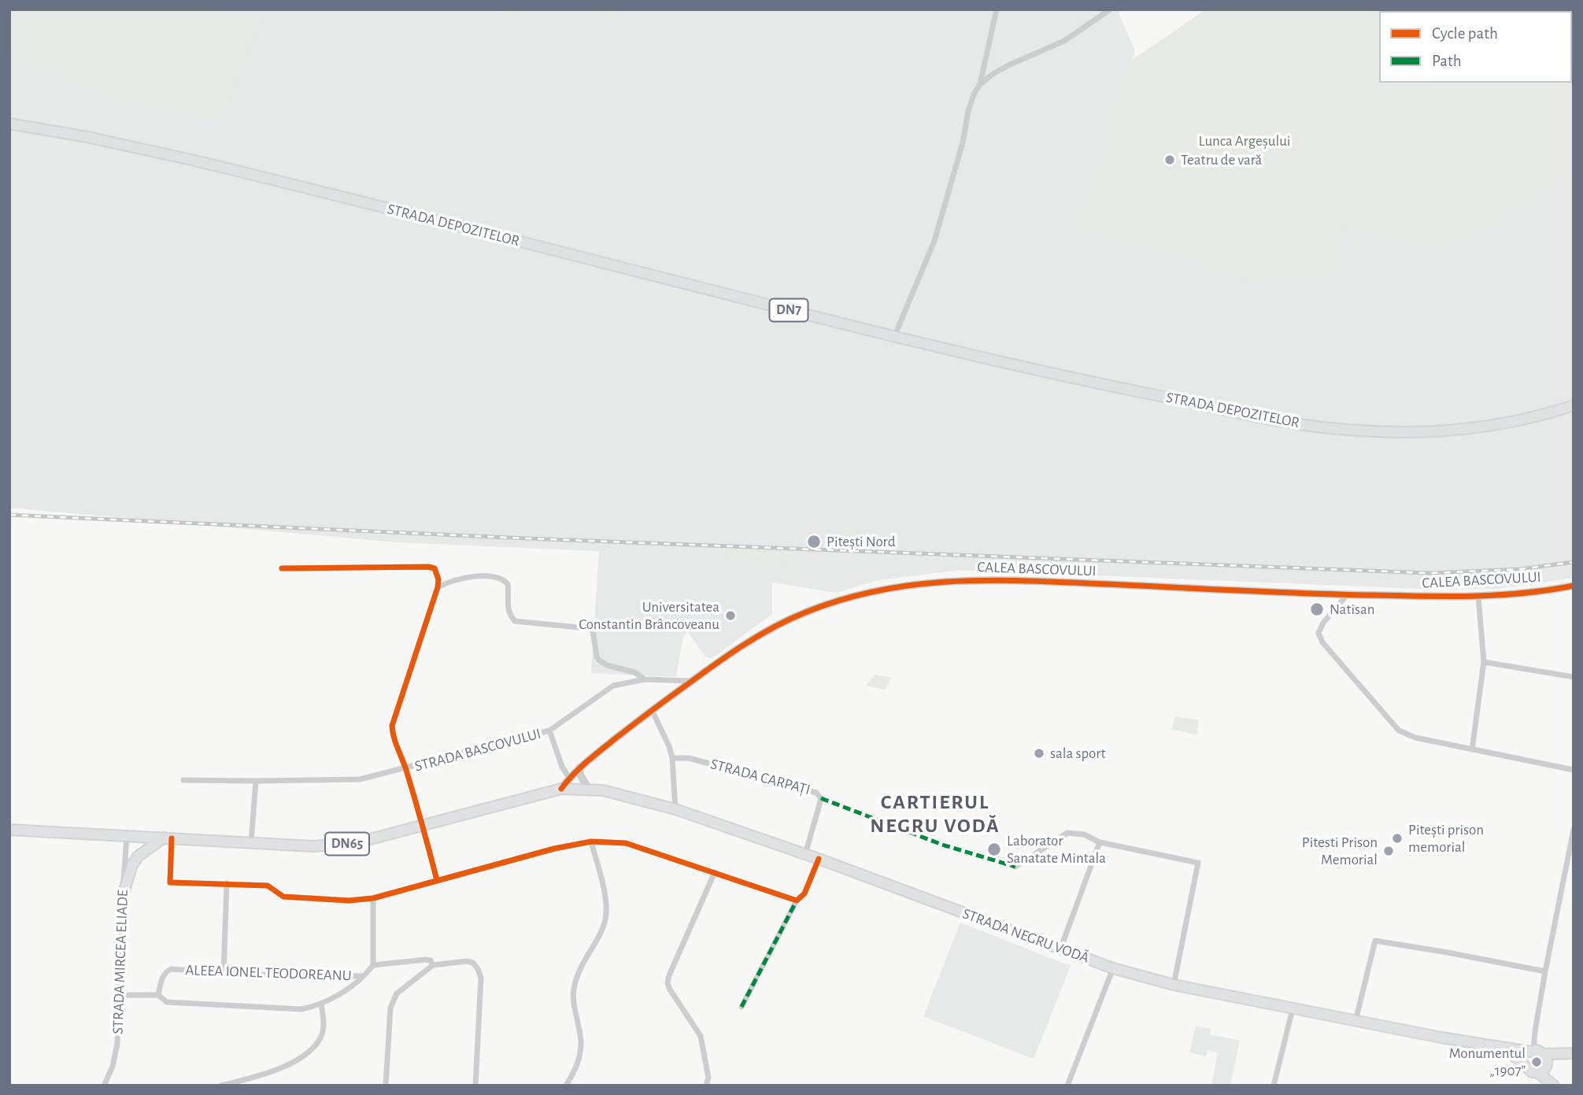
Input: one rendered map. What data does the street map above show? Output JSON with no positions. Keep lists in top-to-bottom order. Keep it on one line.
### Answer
{"streets":{"main road":["STRADA DEPOZITELOR","DN7","DN65","STRADA NEGRU VODĂ"],"street":["CALEA BASCOVULUI","STRADA BASCOVULUI","STRADA CARPAȚI","STRADA MIRCEA ELIADE","ALEEA IONEL TEODOREANU"]},"crossings":[["CALEA BASCOVULUI","STRADA BASCOVULUI"],["CALEA BASCOVULUI","DN65"],["CALEA BASCOVULUI","STRADA NEGRU VODĂ"],["STRADA CARPAȚI","STRADA NEGRU VODĂ"],["DN65","STRADA NEGRU VODĂ"],["DN65","STRADA MIRCEA ELIADE"]],"districts":["CARTIERUL NEGRU VODĂ"],"parks":["Lunca Argeșului"],"places":["Teatru de vară","Pitești Nord","Natisan","Universitatea Constantin Brâncoveanu","sala sport","Pitești prison memorial","Laborator Sanatate Mintala","Pitesti Prison Memorial","Monumentul „1907”"],"legend":["Cycle path","Path"]}
